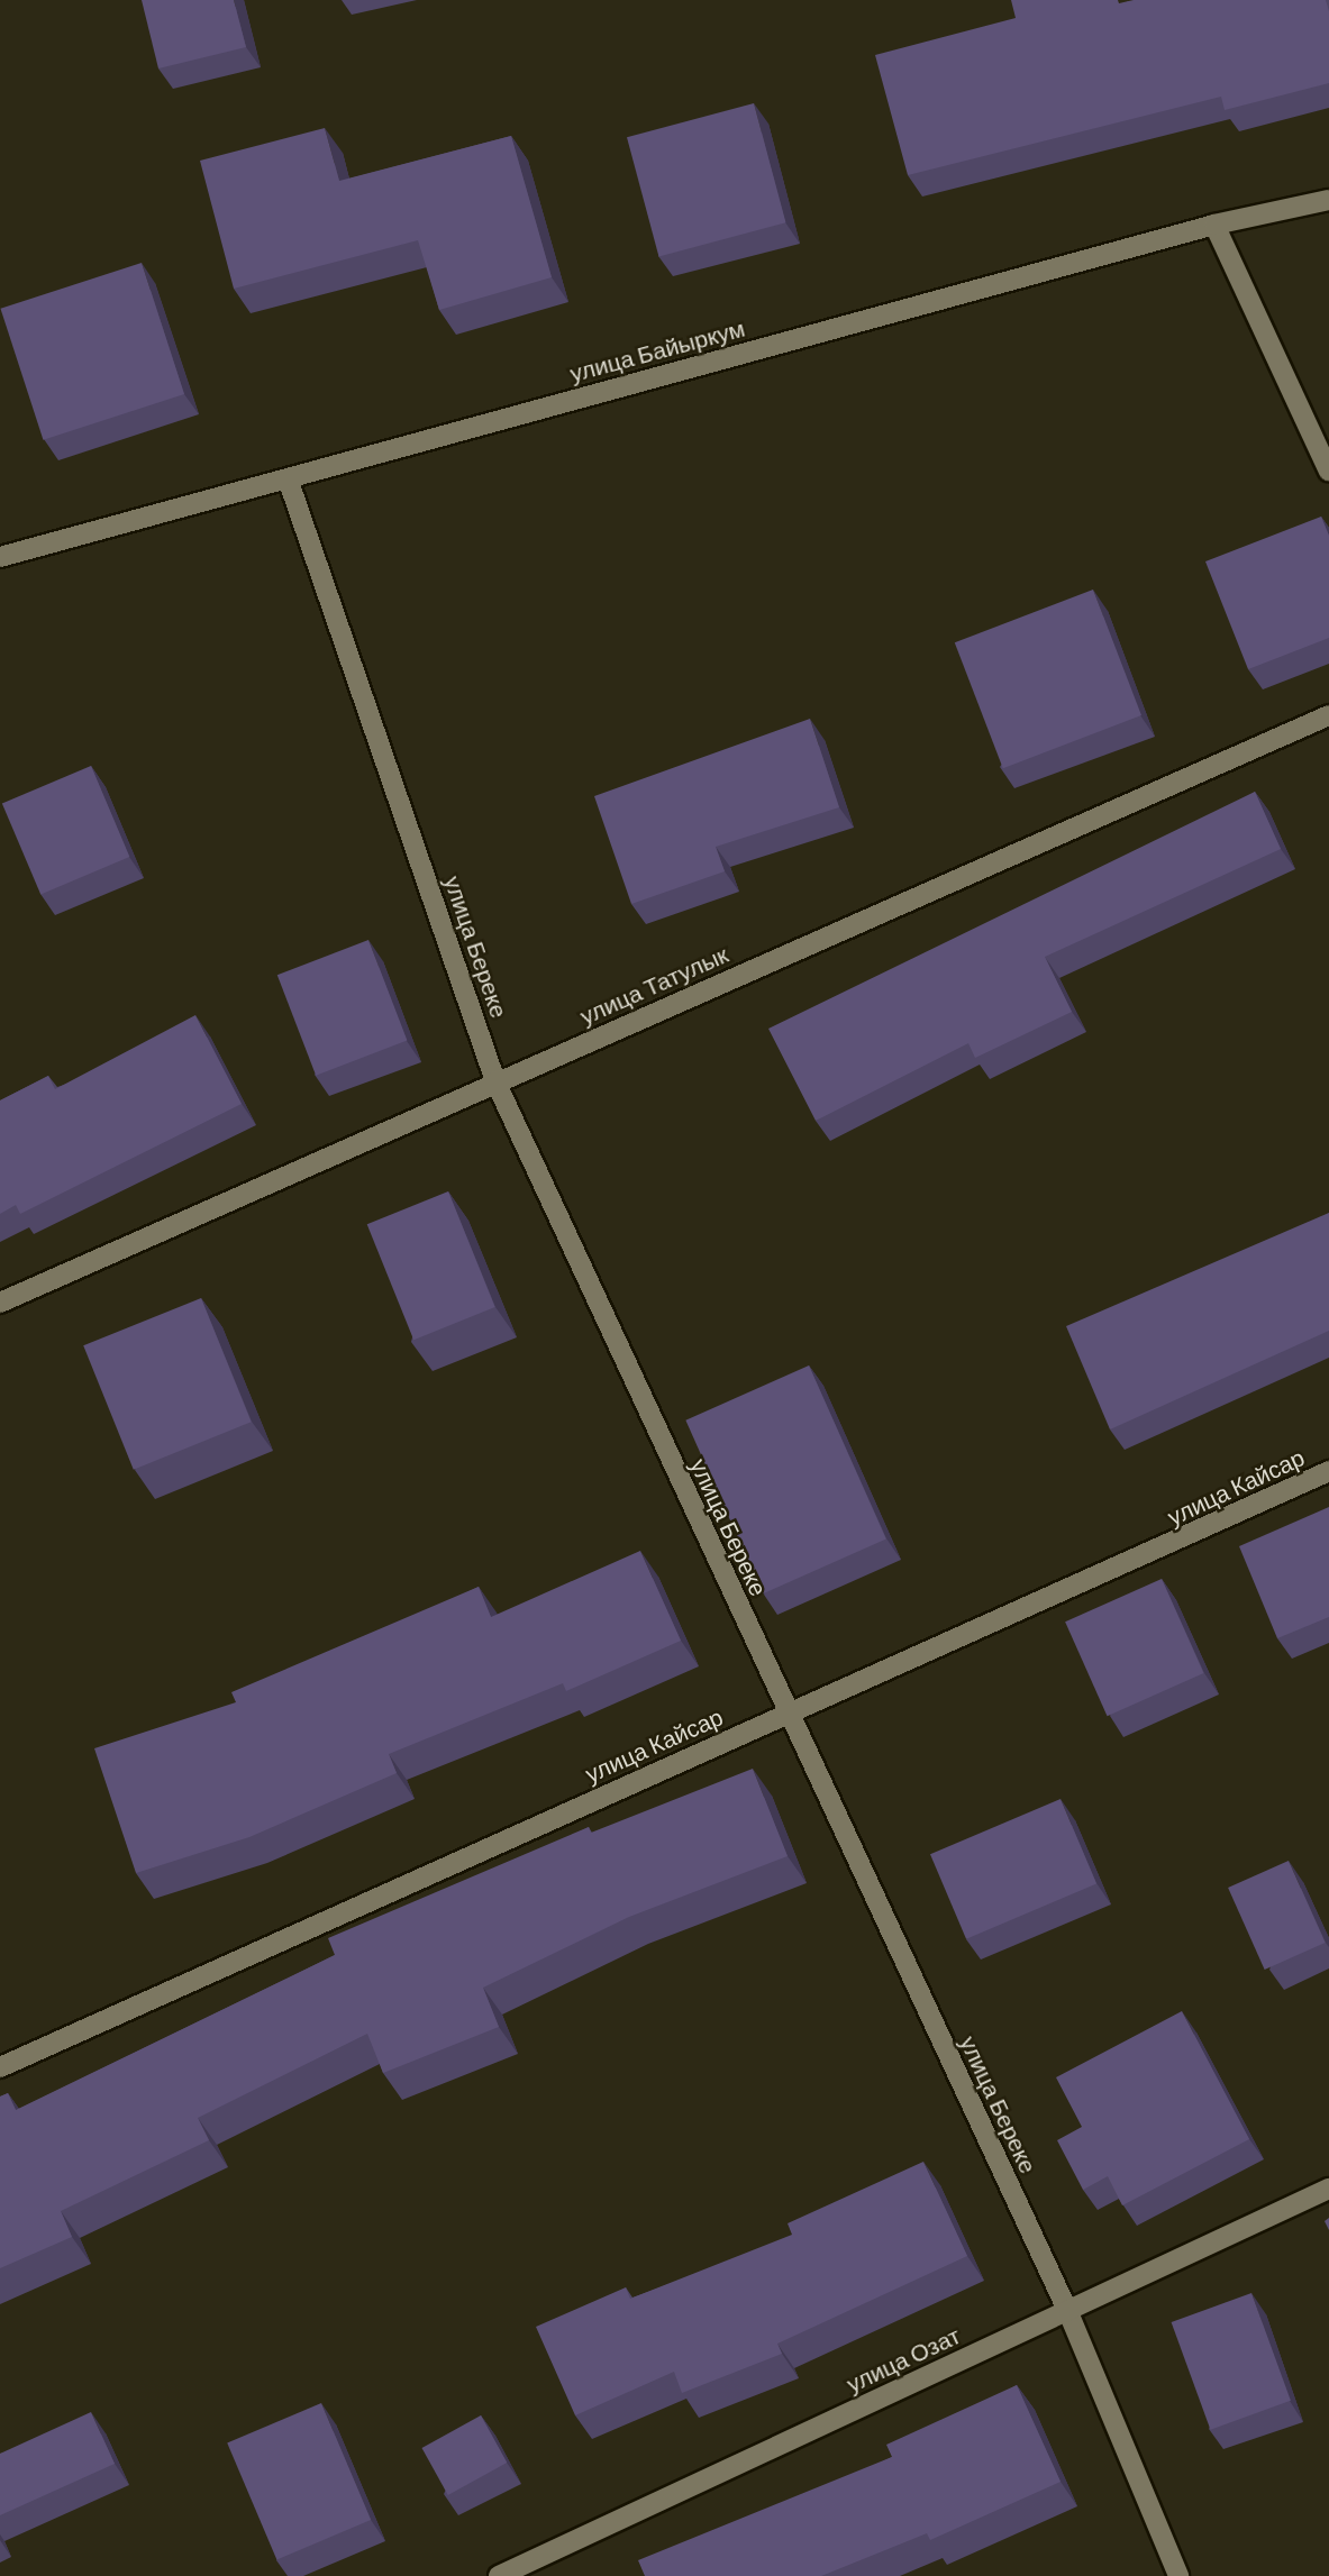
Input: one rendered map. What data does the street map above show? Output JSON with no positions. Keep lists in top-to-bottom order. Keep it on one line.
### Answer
{"streets":{"street":["улица Байыркум","улица Береке","улица Татулык","улица Кайсар","улица Озат"]},"crossings":[["улица Байыркум","улица Береке"],["улица Береке","улица Татулык"],["улица Береке","улица Кайсар"],["улица Береке","улица Озат"]]}
